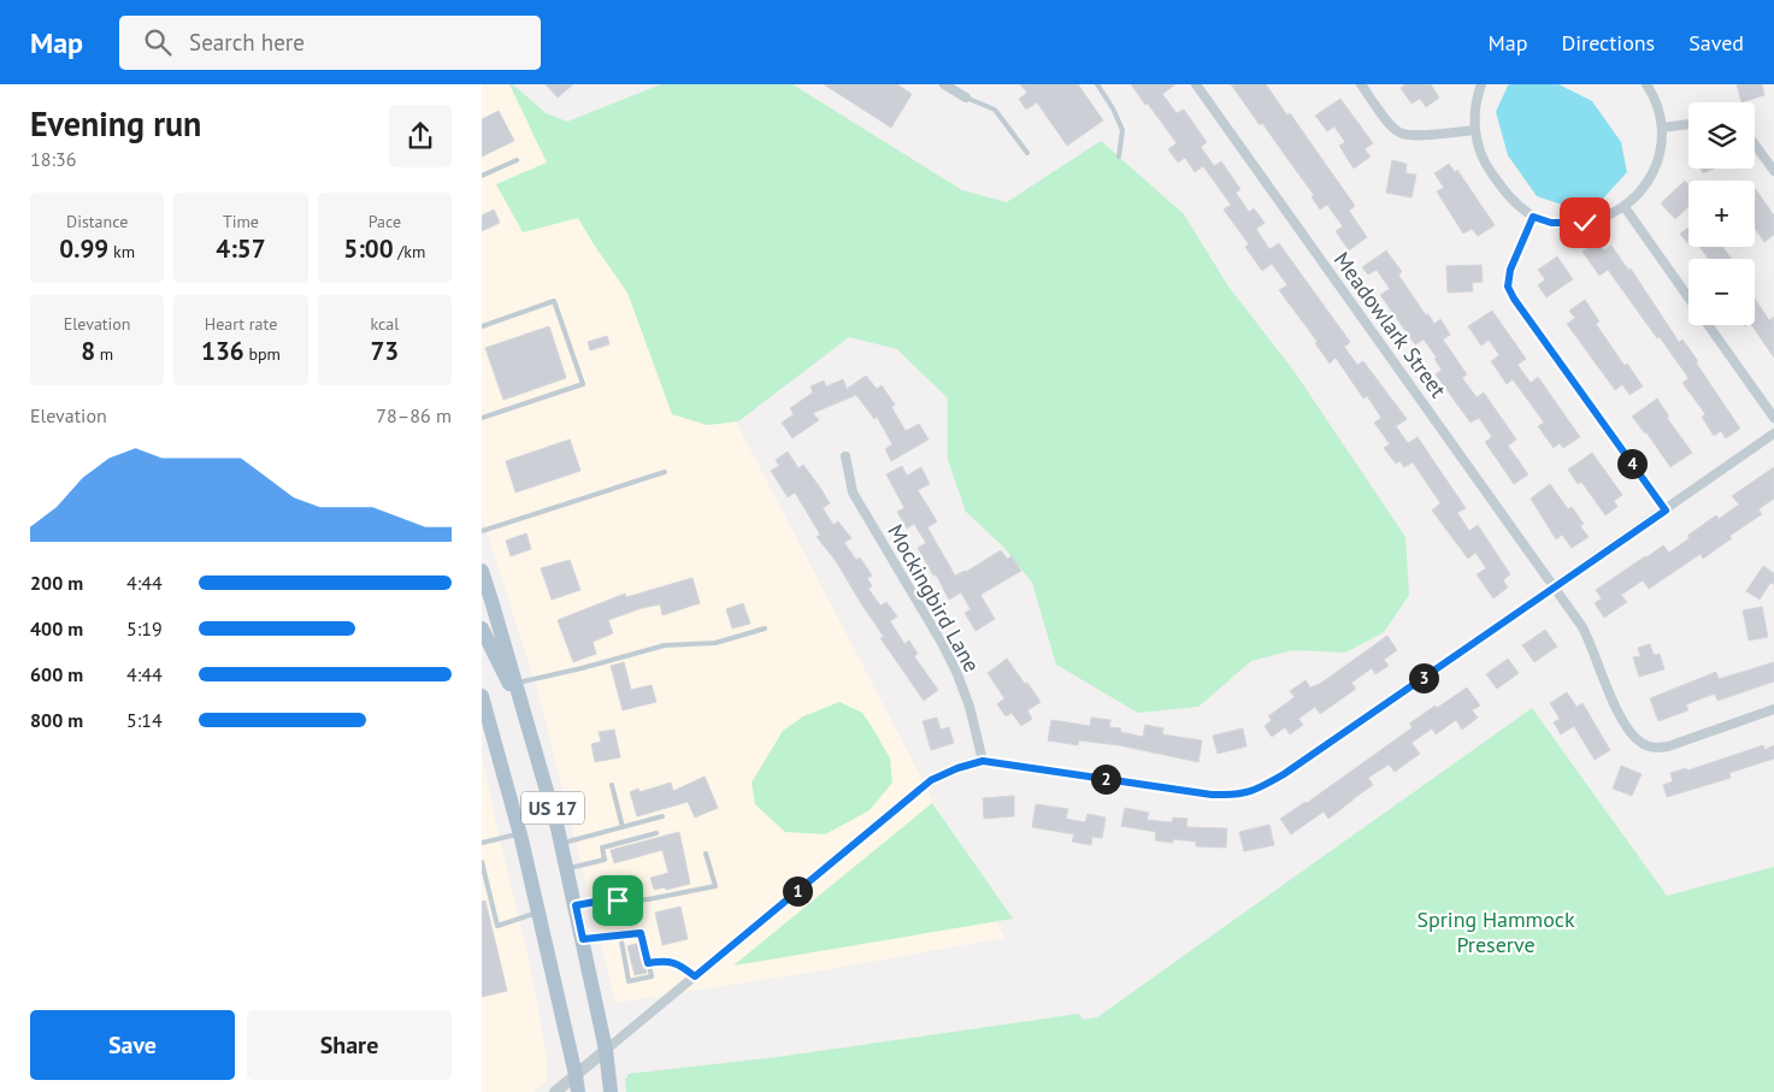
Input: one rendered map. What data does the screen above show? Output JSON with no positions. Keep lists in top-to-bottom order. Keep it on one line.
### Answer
{"streets":{"main road":["US 17"],"street":["Meadowlark Street","Mockingbird Lane"]},"parks":["Spring Hammock Preserve"],"page":{"header":"Map","search":"Search here","nav":["Map","Directions","Saved"],"heading":["Evening run","18:36"],"map_buttons":["+","−"],"stats":[["Distance","0.99 km"],["Time","4:57"],["Pace","5:00 /km"],["Elevation","8 m"],["Heart rate","136 bpm"],["kcal","73"]],"chart":["Elevation","78–86 m"],"pins":["4","3","2","1"],"list":[{"name":"200 m","note":"4:44"},{"name":"400 m","note":"5:19"},{"name":"600 m","note":"4:44"},{"name":"800 m","note":"5:14"}],"buttons":["Save","Share"]}}
